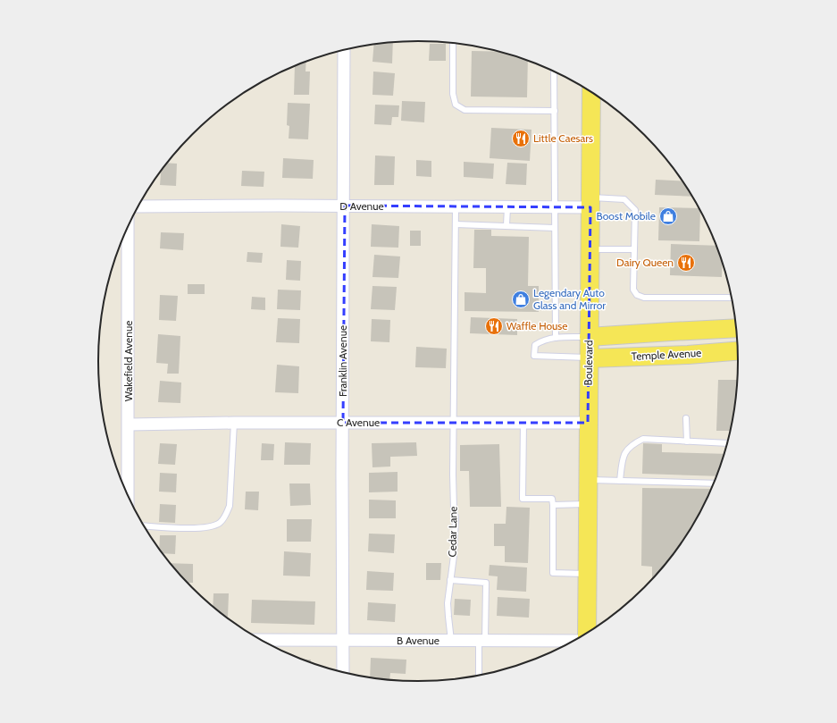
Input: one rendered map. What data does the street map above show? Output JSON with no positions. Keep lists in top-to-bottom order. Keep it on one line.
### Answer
{"streets":{"main road":["Temple Avenue","Boulevard"],"street":["D Avenue","Wakefield Avenue","Franklin Avenue","C Avenue","B Avenue"],"lane":["Cedar Lane"]},"crossings":[["D Avenue","Franklin Avenue"],["D Avenue","Boulevard"],["D Avenue","Cedar Lane"],["Temple Avenue","Boulevard"],["Wakefield Avenue","C Avenue"],["Franklin Avenue","C Avenue"],["Franklin Avenue","B Avenue"],["Boulevard","C Avenue"],["C Avenue","Cedar Lane"],["Cedar Lane","B Avenue"]],"places":{"restaurant":["Little Caesars","Dairy Queen","Waffle House"],"shop":["Boost Mobile","Legendary Auto Glass and Mirror"]}}
